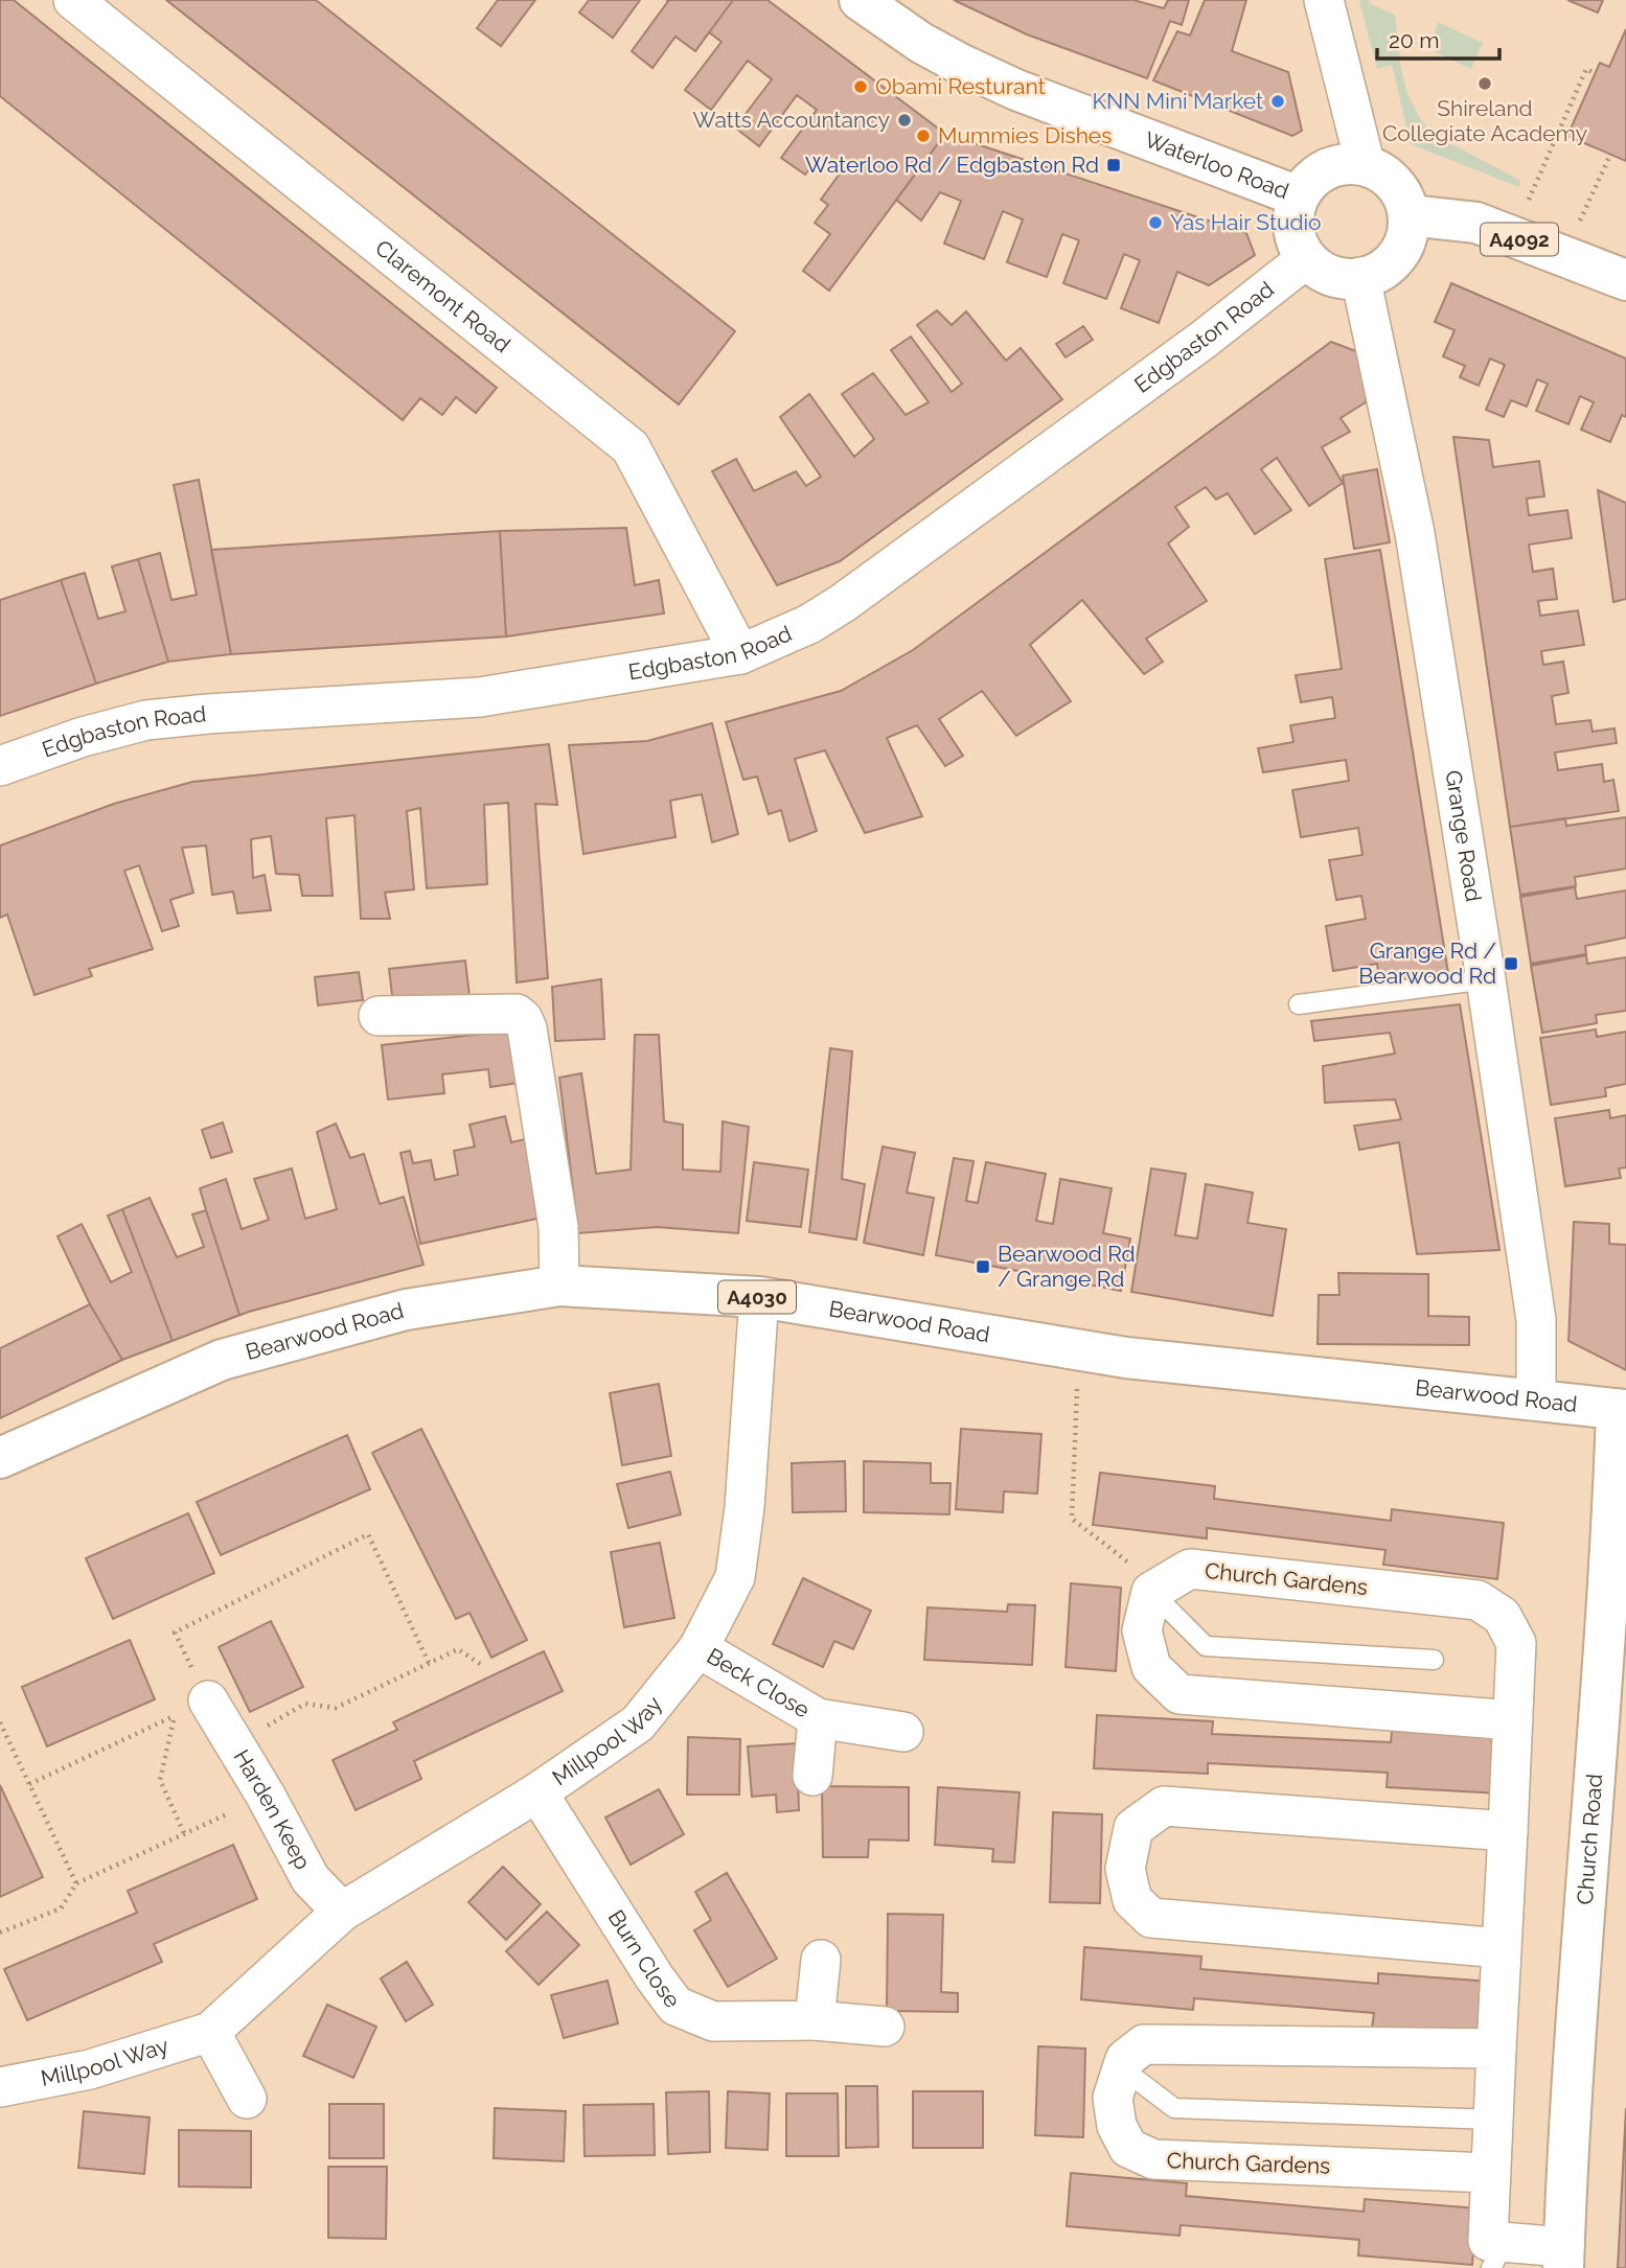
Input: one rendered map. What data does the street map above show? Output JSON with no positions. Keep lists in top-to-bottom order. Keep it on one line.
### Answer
{"streets":{"main road":["Waterloo Road","A4092","A4030","Bearwood Road","Church Road"],"street":["Claremont Road","Edgbaston Road","Grange Road","Church Gardens","Beck Close","Millpool Way","Harden Keep","Burn Close"]},"crossings":[["Waterloo Road","A4092"],["Waterloo Road","Edgbaston Road"],["Waterloo Road","Grange Road"],["A4092","Edgbaston Road"],["A4092","Grange Road"],["Claremont Road","Edgbaston Road"],["Edgbaston Road","Grange Road"],["Grange Road","Bearwood Road"],["Bearwood Road","Millpool Way"],["Bearwood Road","Church Road"],["Church Gardens","Church Road"],["Beck Close","Millpool Way"],["Millpool Way","Harden Keep"],["Millpool Way","Burn Close"]],"places":{"other":["Shireland Collegiate Academy","Obami Resturant","KNN Mini Market","Watts Accountancy","Mummies Dishes","Yas Hair Studio"],"transit":["Waterloo Rd / Edgbaston Rd","Grange Rd / Bearwood Rd","Bearwood Rd / Grange Rd"]},"scale_bar":"20 m"}
